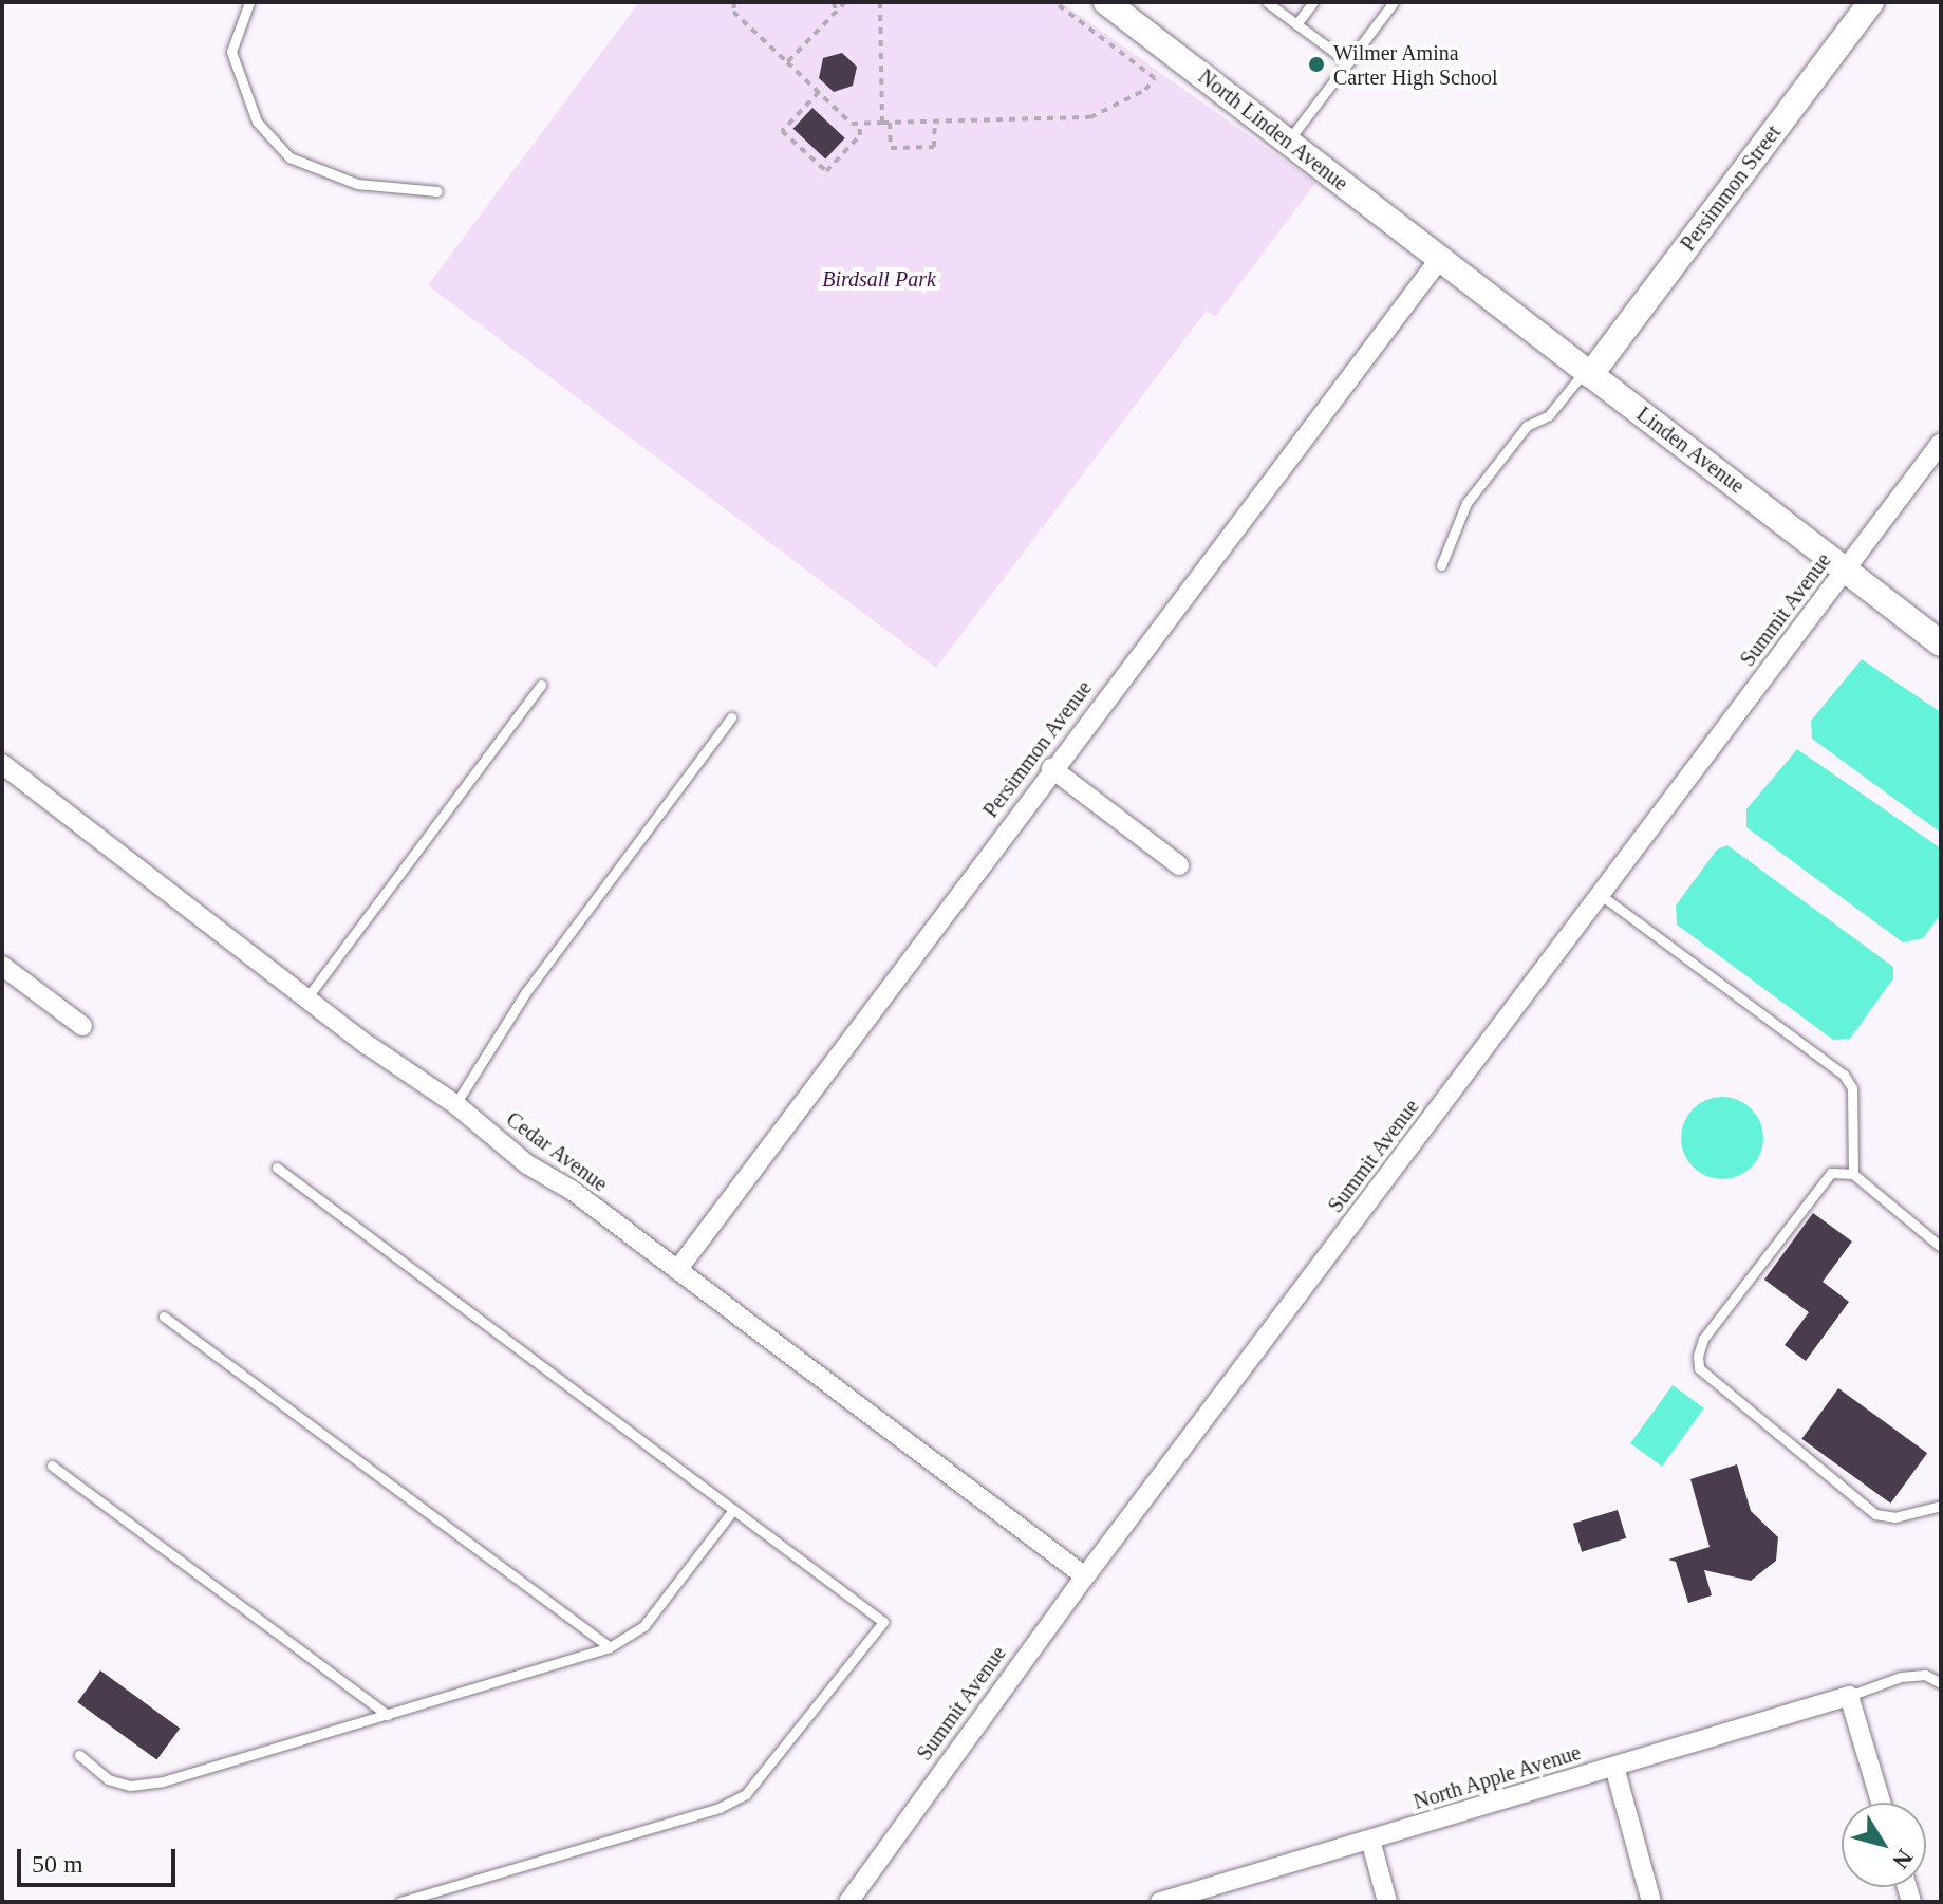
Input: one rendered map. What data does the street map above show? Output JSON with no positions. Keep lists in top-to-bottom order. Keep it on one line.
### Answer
{"streets":{"street":["North Linden Avenue","Persimmon Street","Linden Avenue","Summit Avenue","Persimmon Avenue","Cedar Avenue","North Apple Avenue"]},"crossings":[["North Linden Avenue","Linden Avenue"],["North Linden Avenue","Persimmon Avenue"],["Persimmon Street","Linden Avenue"],["Linden Avenue","Summit Avenue"],["Linden Avenue","Persimmon Avenue"],["Summit Avenue","Cedar Avenue"],["Persimmon Avenue","Cedar Avenue"]],"parks":["Birdsall Park"],"places":["Wilmer Amina Carter High School"],"scale_bar":"50 m","north":"bottom right"}
